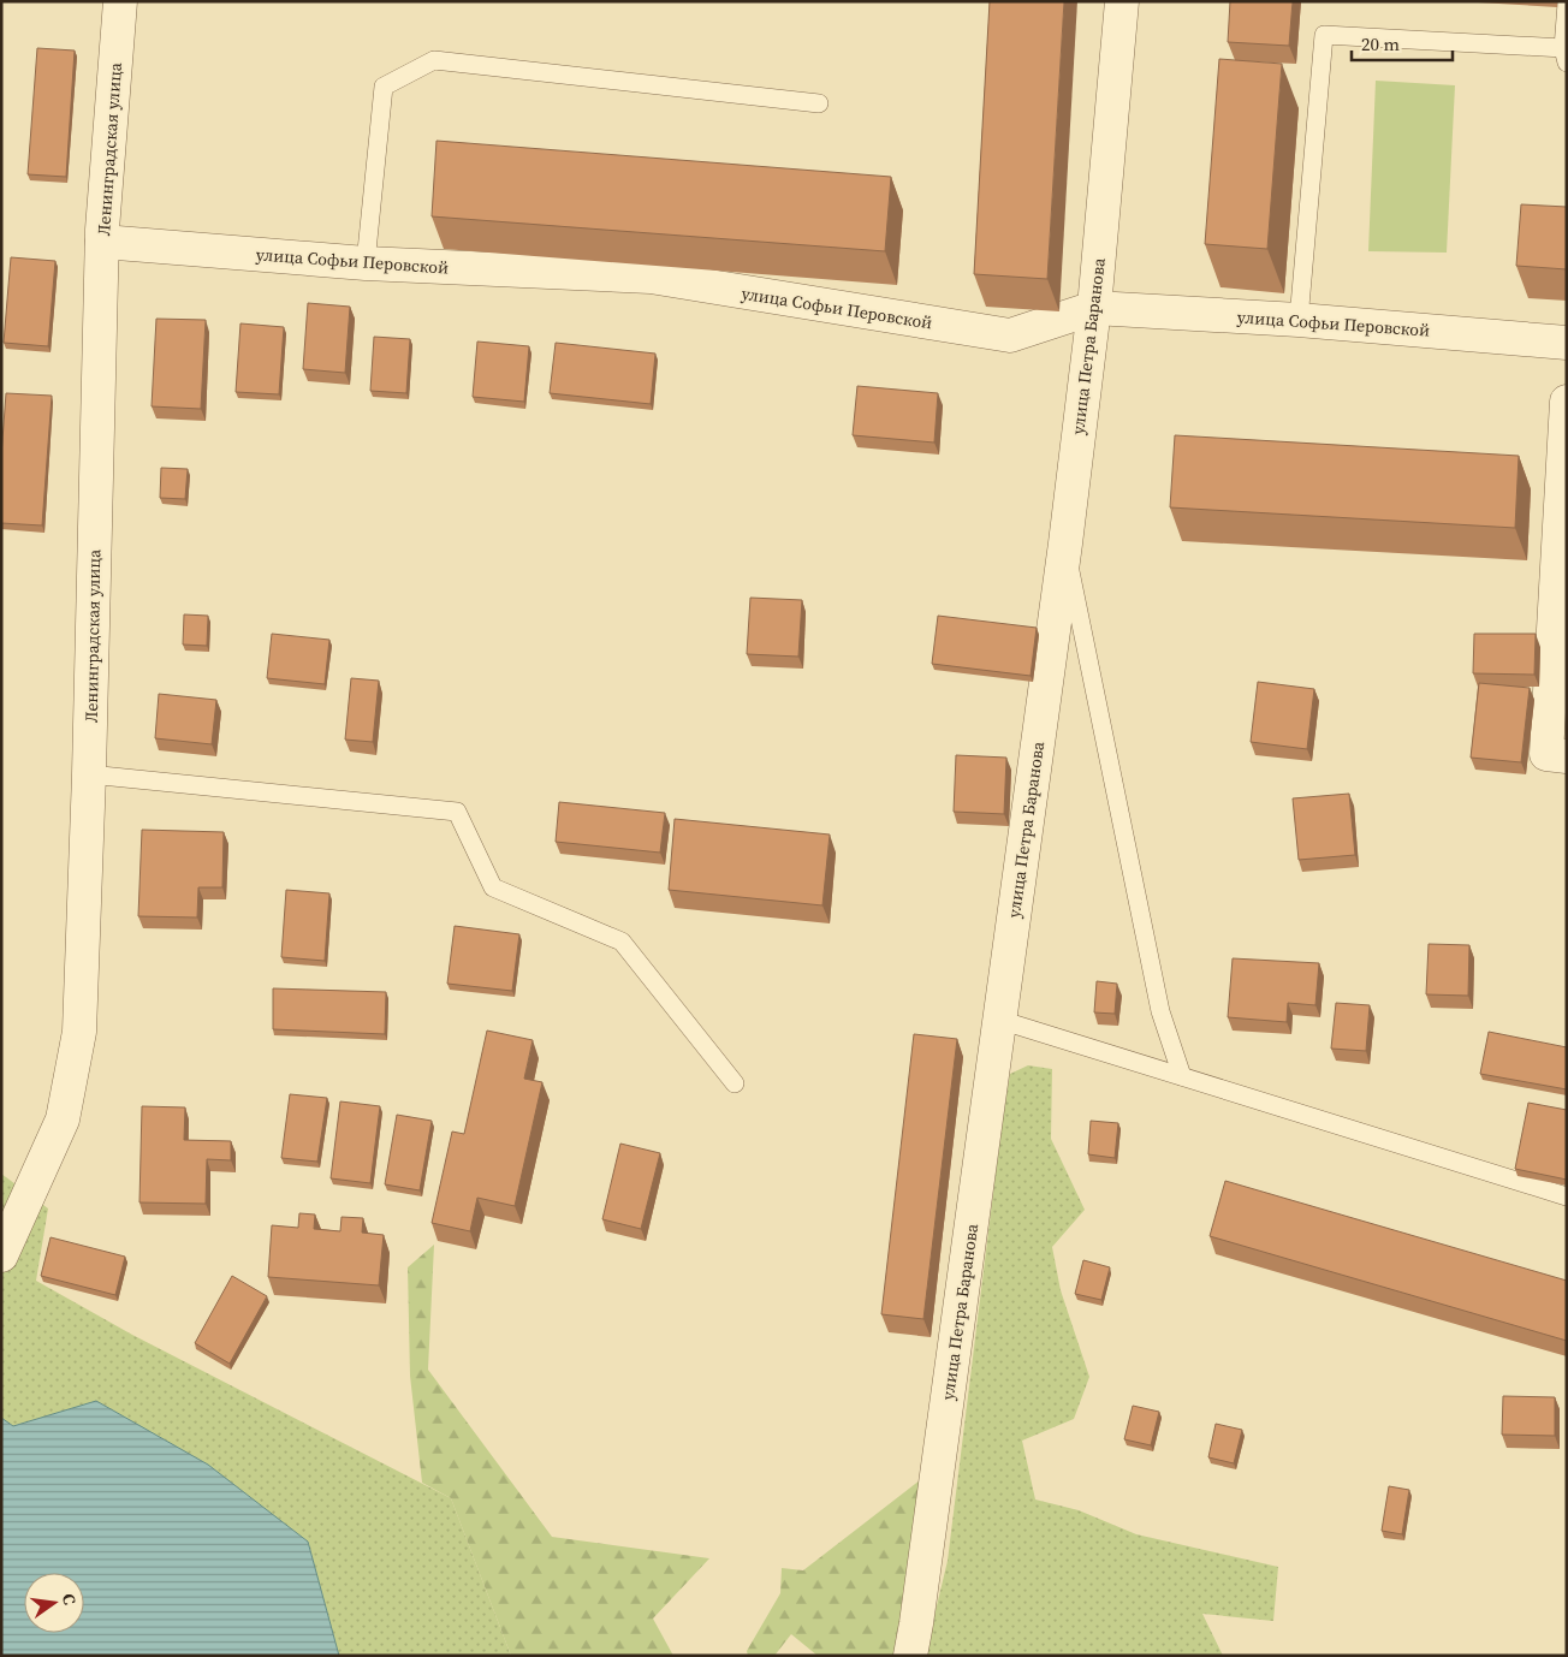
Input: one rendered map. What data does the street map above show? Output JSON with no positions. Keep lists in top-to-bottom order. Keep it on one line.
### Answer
{"streets":{"street":["Ленинградская улица","улица Софьи Перовской","улица Петра Баранова"]},"crossings":[["Ленинградская улица","улица Софьи Перовской"],["улица Софьи Перовской","улица Петра Баранова"]],"scale_bar":"20 m","north":"right"}
